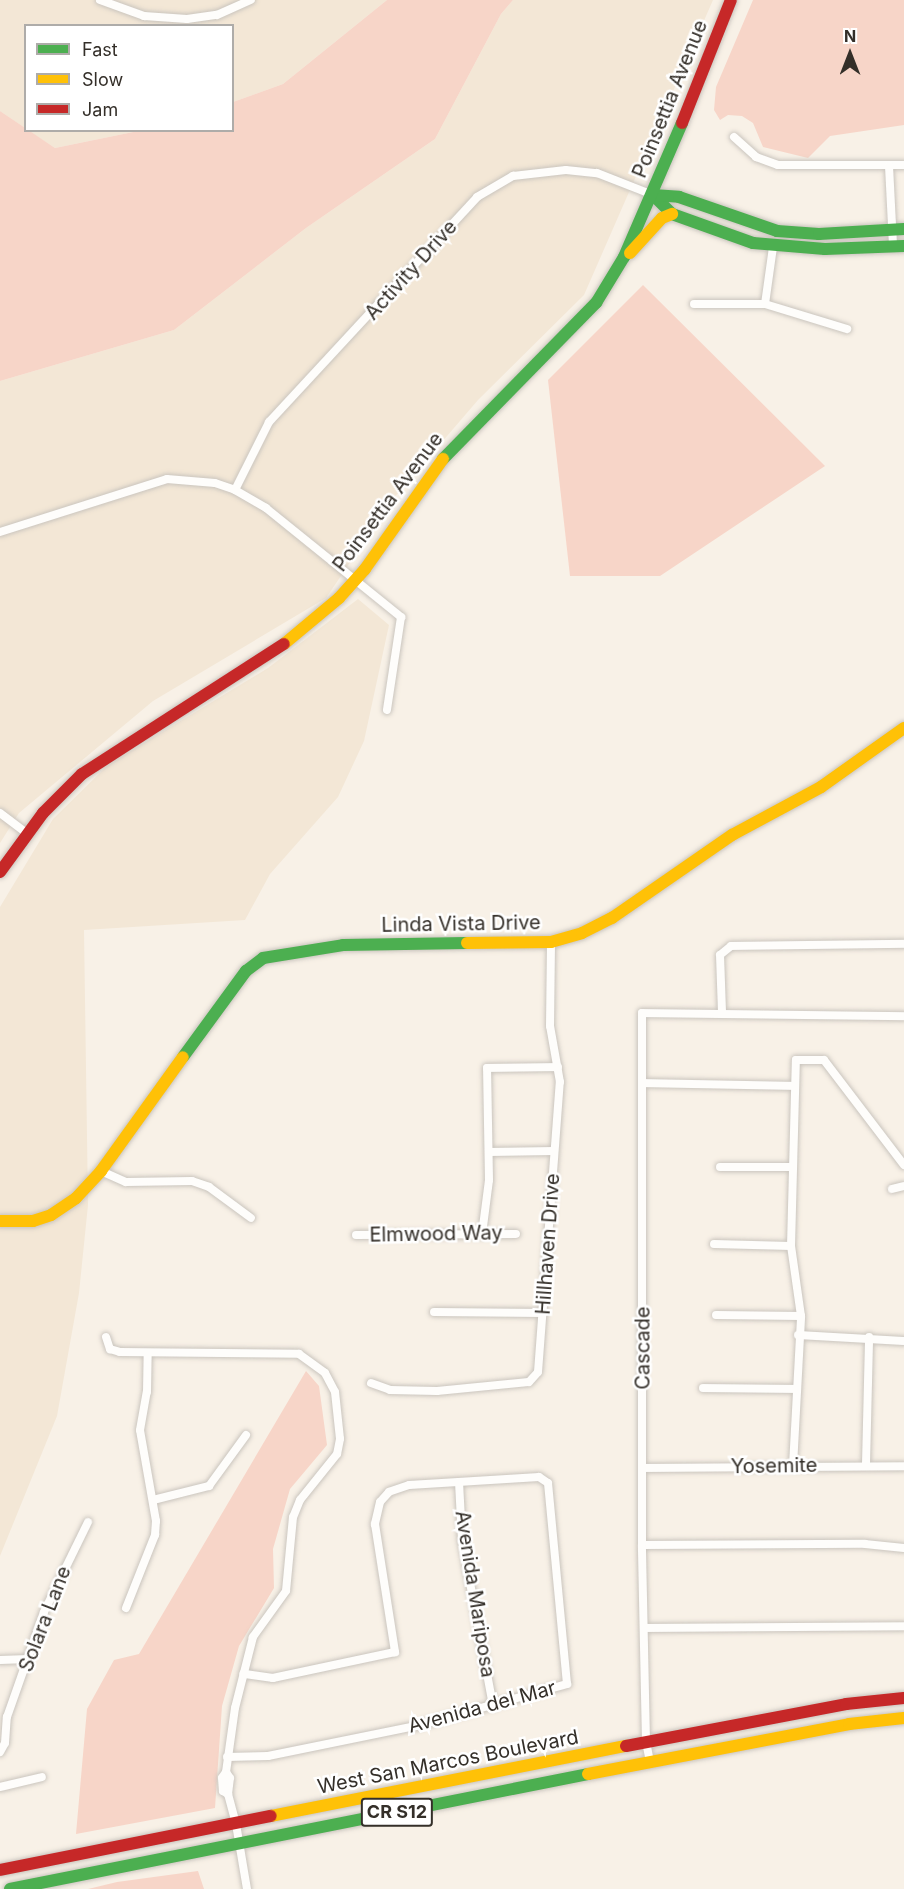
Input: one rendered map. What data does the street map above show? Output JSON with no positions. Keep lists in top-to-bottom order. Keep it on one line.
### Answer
{"streets":{"main road":["Poinsettia Avenue","Linda Vista Drive","West San Marcos Boulevard","CR S12"],"street":["Activity Drive","Elmwood Way","Hillhaven Drive","Cascade","Yosemite","Avenida Mariposa","Solara Lane","Avenida del Mar"]},"crossings":[["Poinsettia Avenue","Activity Drive"],["Linda Vista Drive","Hillhaven Drive"],["Cascade","Yosemite"],["Cascade","West San Marcos Boulevard"],["Avenida Mariposa","Avenida del Mar"]],"legend":["Fast","Slow","Jam"],"north":"top"}
